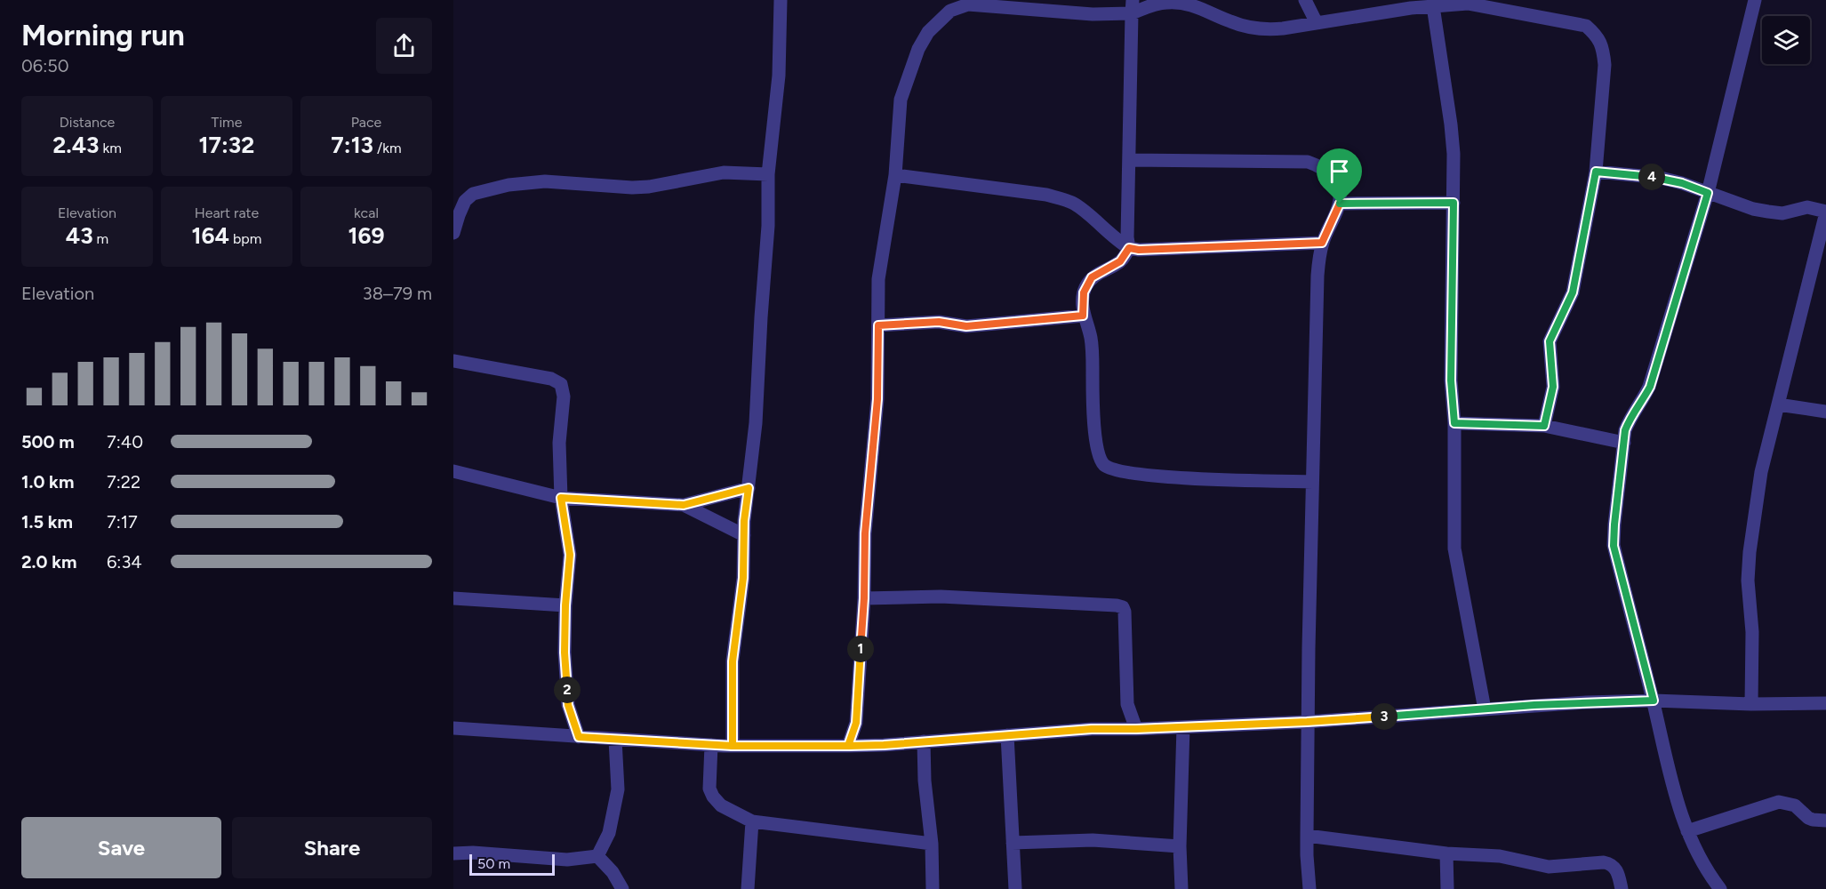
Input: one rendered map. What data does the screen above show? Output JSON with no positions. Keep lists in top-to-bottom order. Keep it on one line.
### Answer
{"scale_bar":"50 m","page":{"heading":["Morning run","06:50"],"stats":[["Distance","2.43 km"],["Time","17:32"],["Pace","7:13 /km"],["Elevation","43 m"],["Heart rate","164 bpm"],["kcal","169"]],"pins":["4","1","2","3"],"chart":["Elevation","38–79 m"],"list":[{"name":"500 m","note":"7:40"},{"name":"1.0 km","note":"7:22"},{"name":"1.5 km","note":"7:17"},{"name":"2.0 km","note":"6:34"}],"buttons":["Save","Share"],"scale":"50 m"}}
